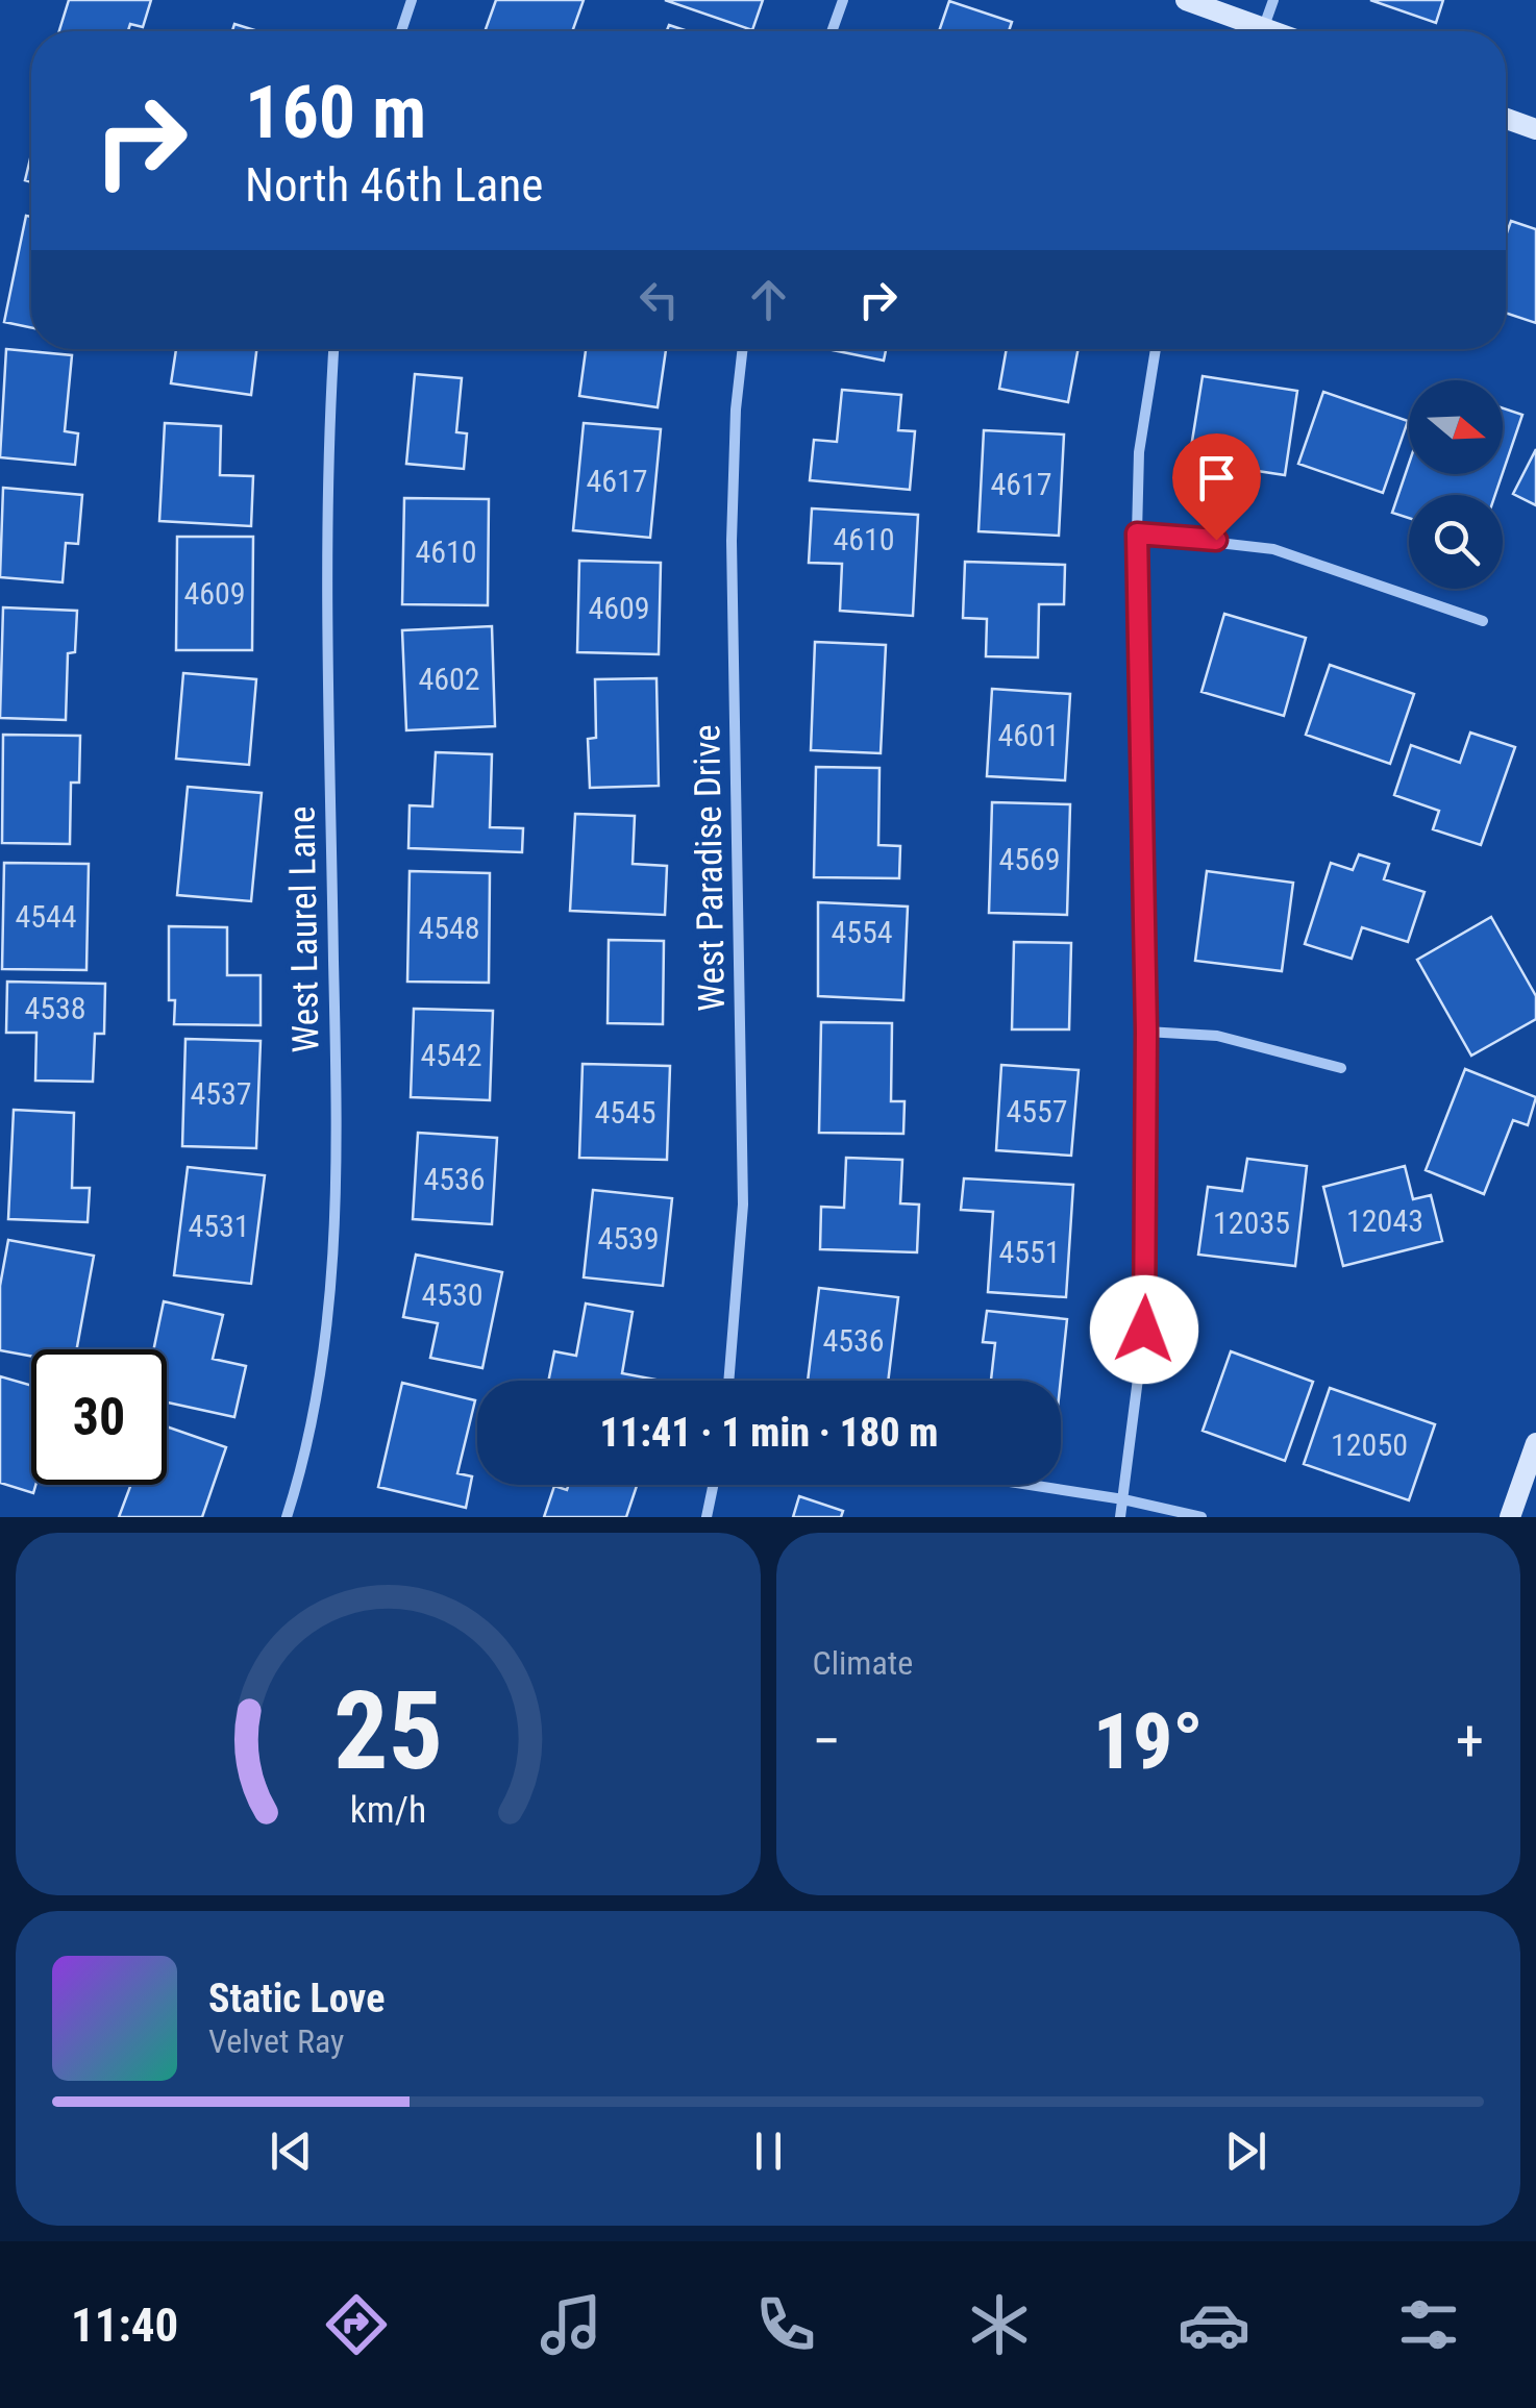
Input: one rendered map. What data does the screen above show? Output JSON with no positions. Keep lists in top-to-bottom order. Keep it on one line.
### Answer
{"streets":{"street":["West Paradise Drive","West Laurel Lane"]},"house_numbers":["4617","4617","4610","4610","4609","4609","4602","4601","4569","4544","4548","4554","4538","4542","4537","4557","4545","4536","12043","12035","4531","4539","4551","4530","4536","12050"],"north":"right","page":{"turn":["160 m","North 46th Lane"],"limit":"30","trip":"11:41 · 1 min · 180 m","tile":"Climate","heat":["−","19°","+"],"song":["Static Love","Velvet Ray"],"tabs":"11:40","gauge":["25","km/h"]}}
